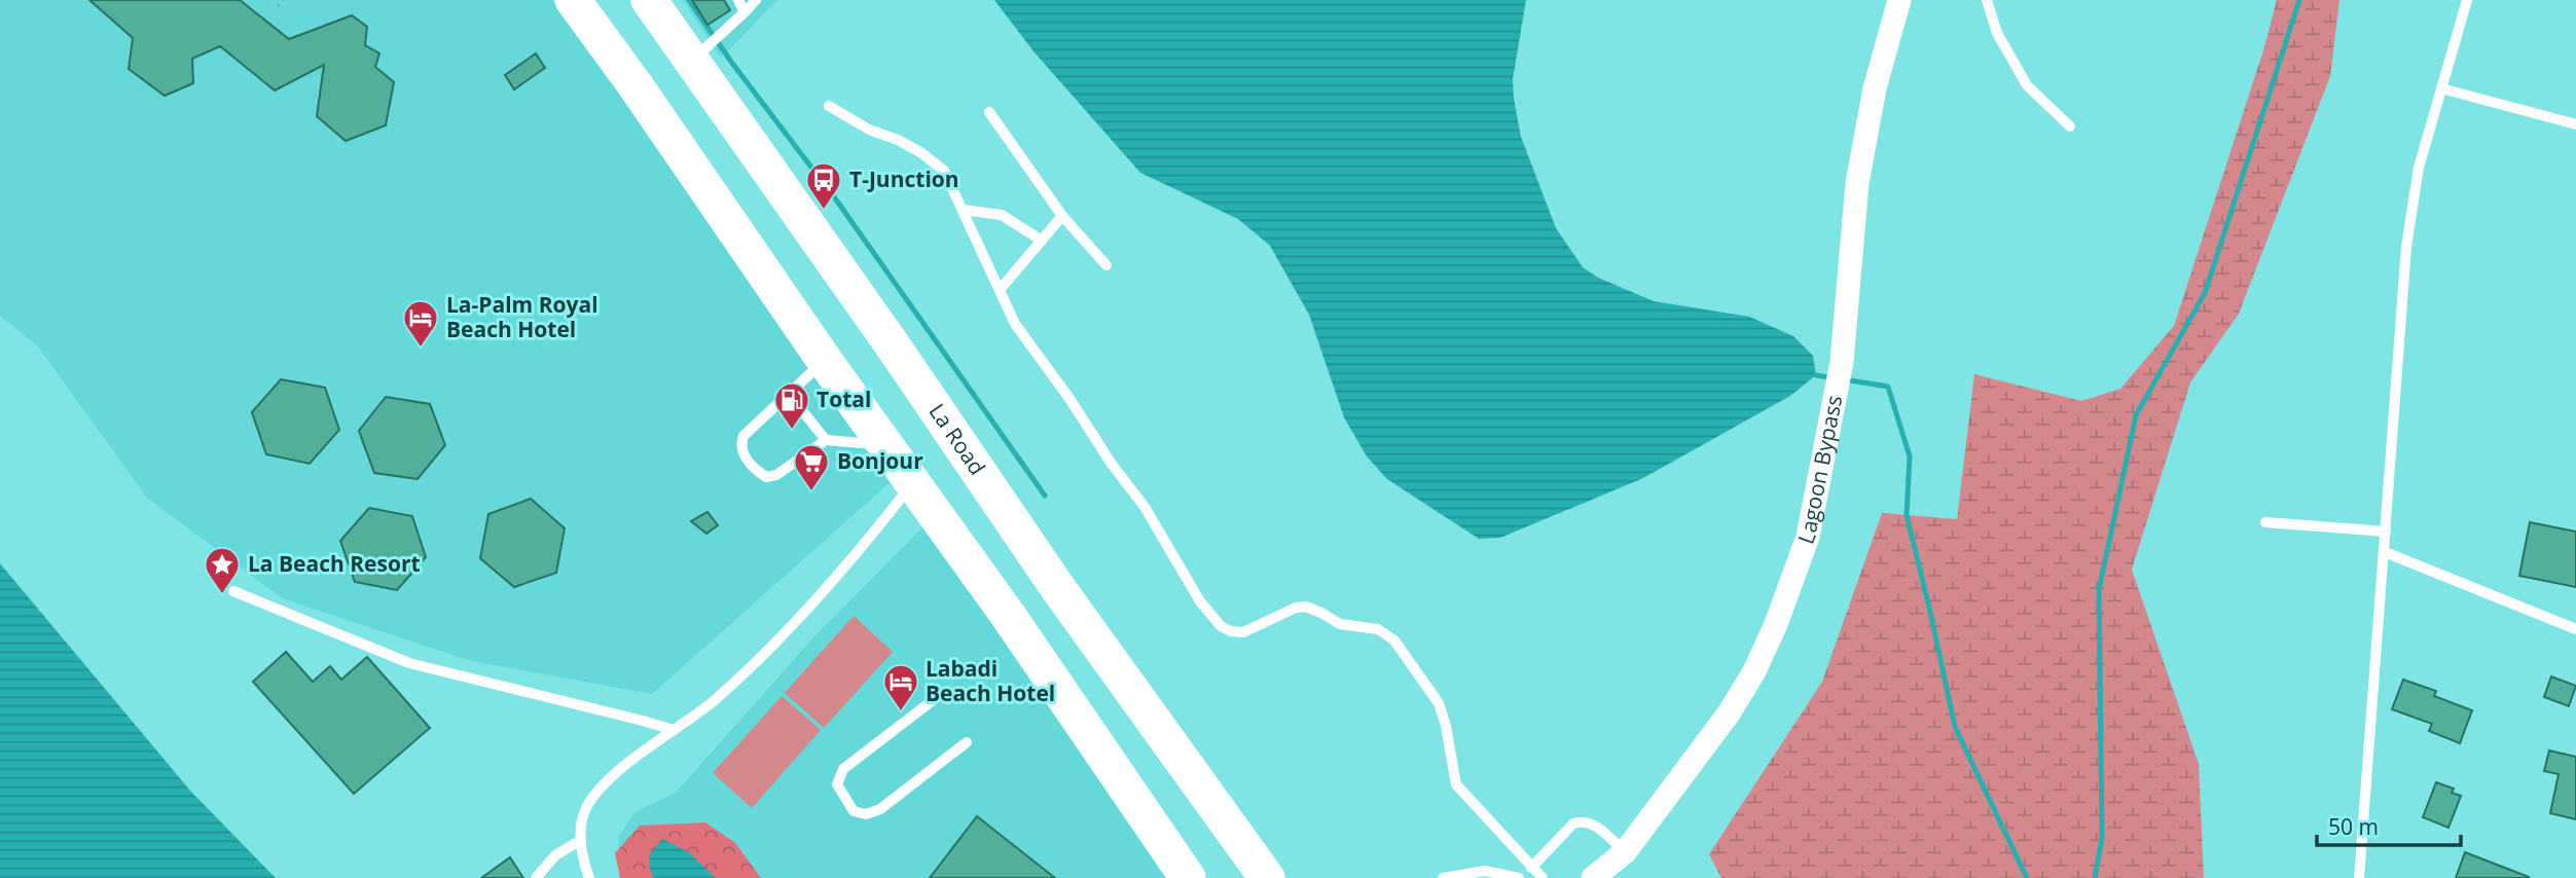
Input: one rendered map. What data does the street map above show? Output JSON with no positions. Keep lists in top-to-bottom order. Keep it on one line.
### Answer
{"streets":{"main road":["La Road"],"street":["Lagoon Bypass"]},"places":{"bus stop":["T-Junction"],"hotel":["La-Palm Royal Beach Hotel","Labadi Beach Hotel"],"fuel station":["Total"],"supermarket":["Bonjour"],"place":["La Beach Resort"]},"scale_bar":"50 m"}
